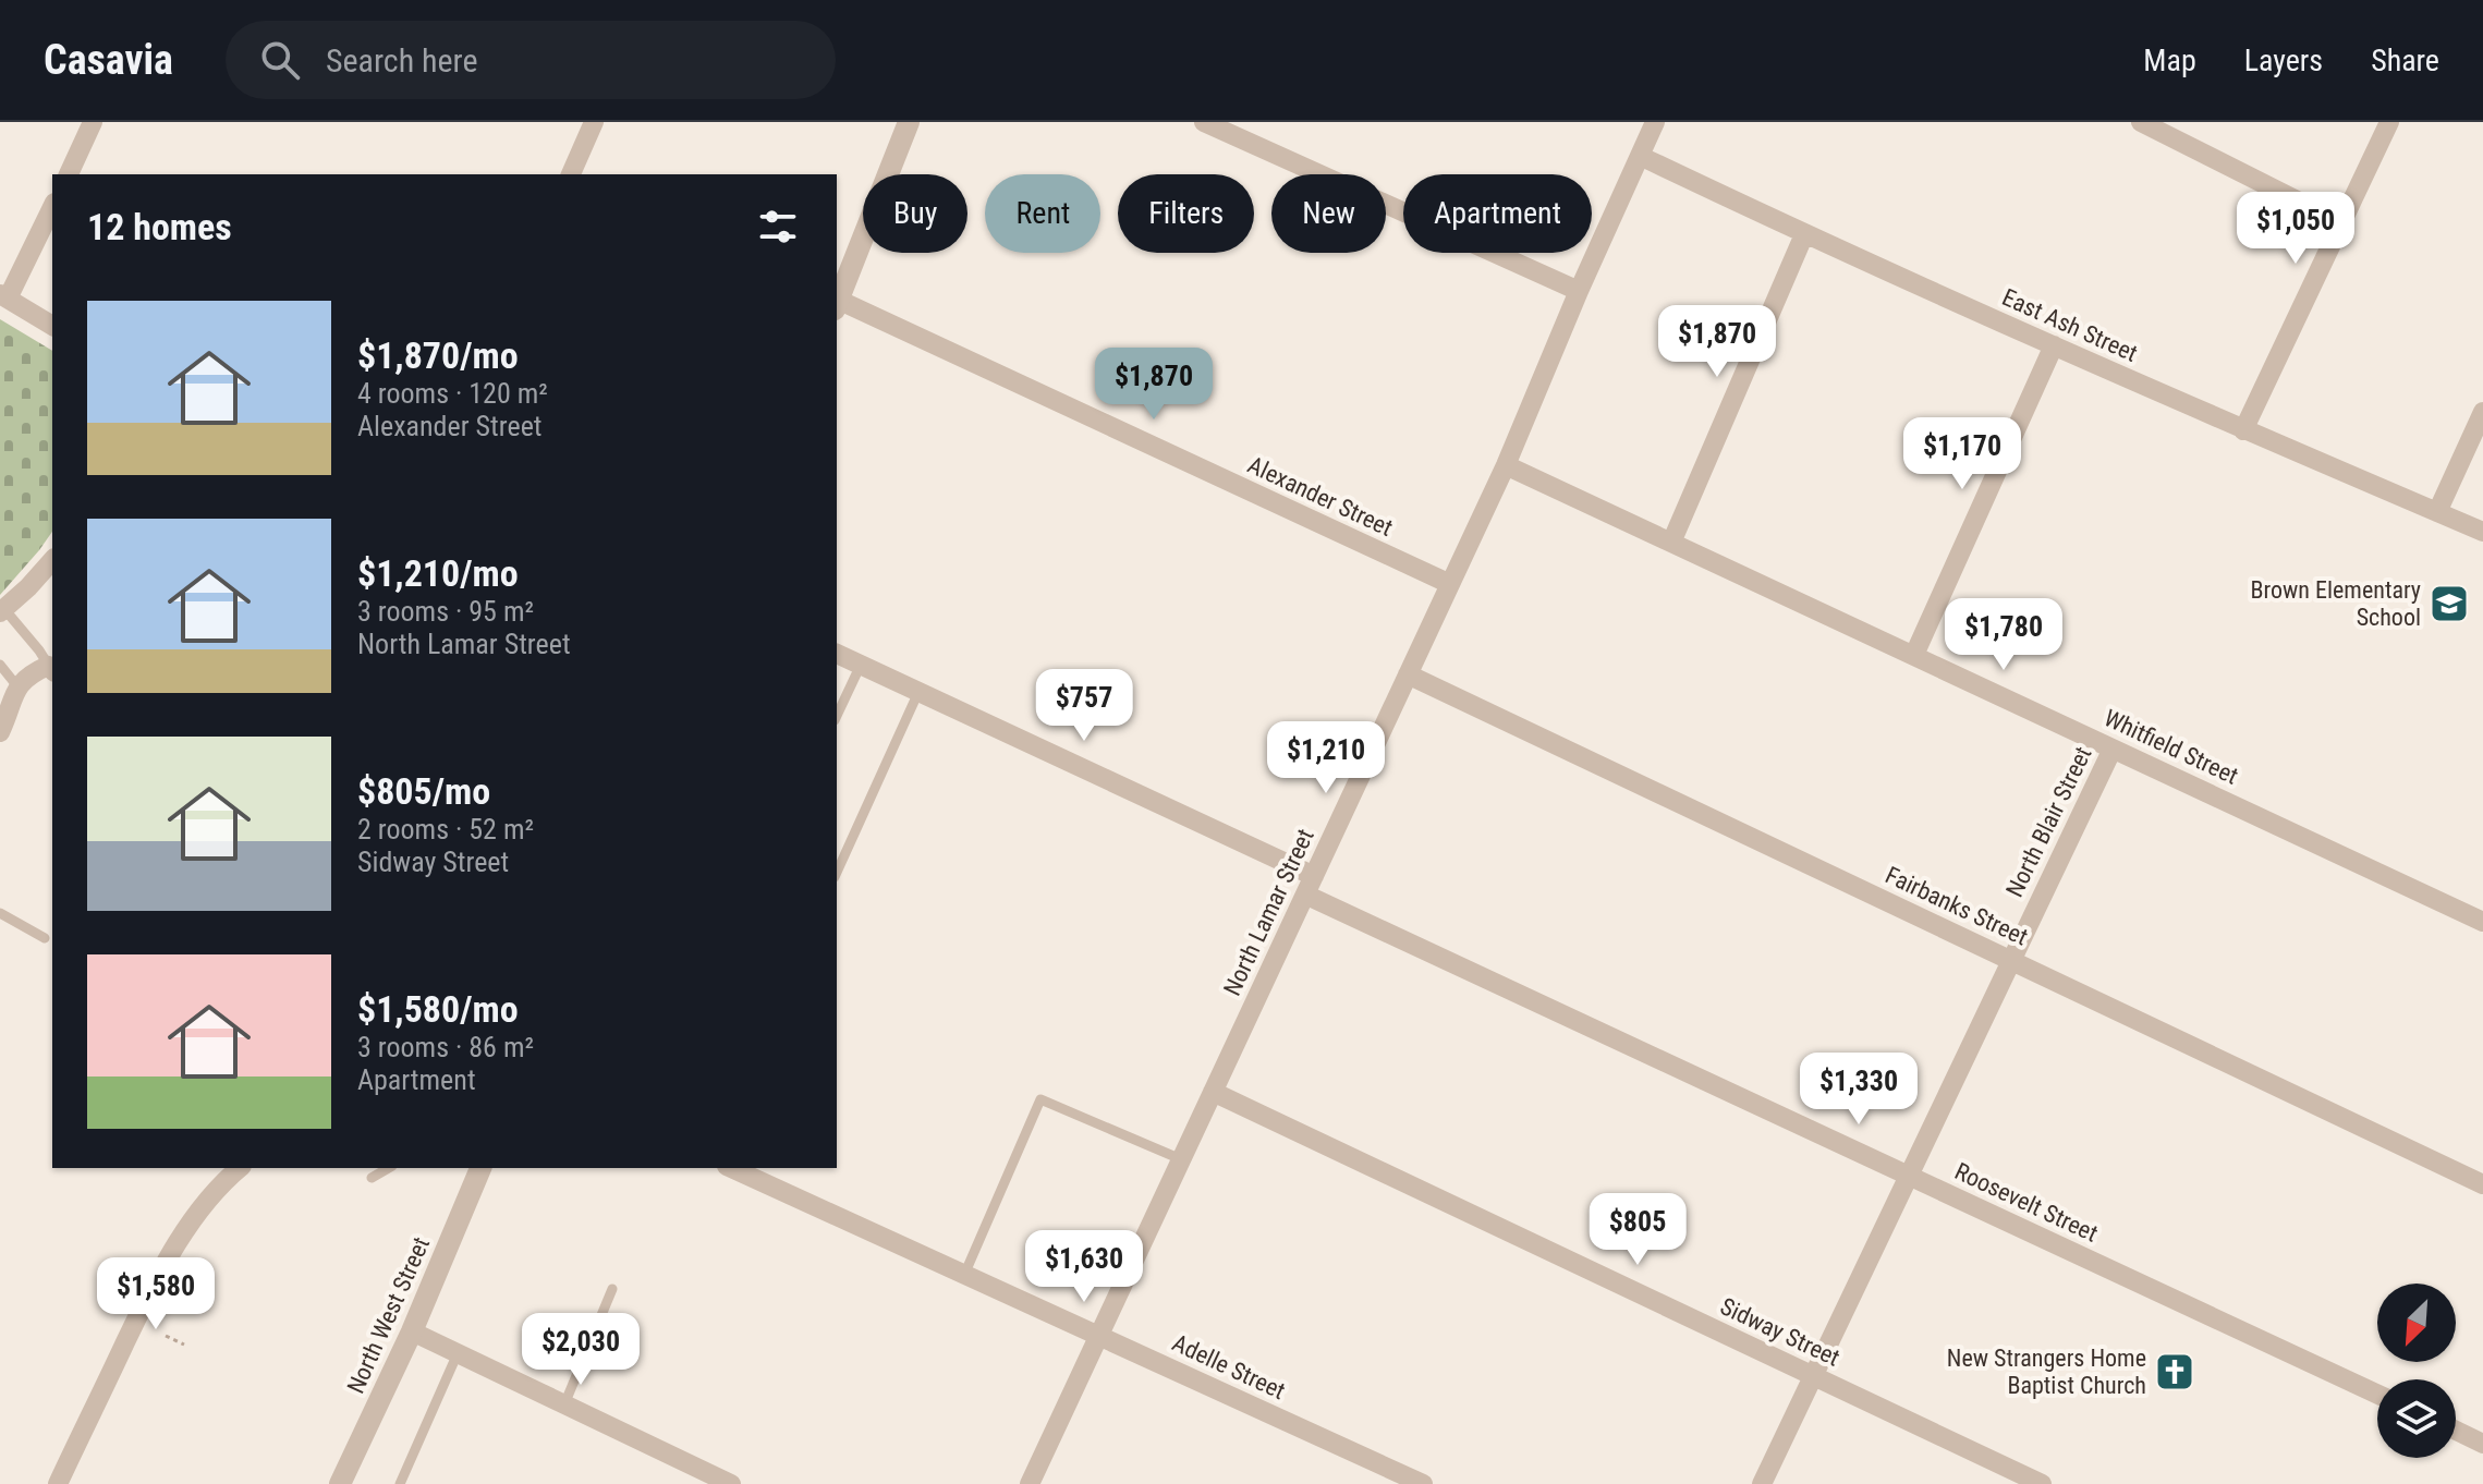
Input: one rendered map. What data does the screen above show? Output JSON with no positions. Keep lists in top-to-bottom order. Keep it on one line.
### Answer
{"streets":{"street":["East Ash Street","Alexander Street","Whitfield Street","North Blair Street","Fairbanks Street","North Lamar Street","Roosevelt Street","North West Street","Sidway Street","Adelle Street"]},"crossings":[["East Ash Street","North Lamar Street"],["Alexander Street","North Lamar Street"],["Whitfield Street","North Blair Street"],["Whitfield Street","North Lamar Street"],["North Blair Street","Fairbanks Street"],["North Blair Street","Roosevelt Street"],["North Blair Street","Sidway Street"],["Fairbanks Street","North Lamar Street"],["North Lamar Street","Roosevelt Street"],["North Lamar Street","Sidway Street"],["North Lamar Street","Adelle Street"]],"places":{"school or university":["Brown Elementary School"],"church":["New Strangers Home Baptist Church"]},"north":"bottom left","page":{"header":"Casavia","search":"Search here","nav":["Map","Layers","Share"],"chip":["Buy","Rent","Filters","New","Apartment"],"heading":"12 homes","price":["$1,050","$1,870","$1,870","$1,170","$1,780","$757","$1,210","$1,330","$805","$1,630","$1,580","$2,030"],"list":[{"name":"$1,870/mo","note":"4 rooms · 120 m² · Alexander Street"},{"name":"$1,210/mo","note":"3 rooms · 95 m² · North Lamar Street"},{"name":"$805/mo","note":"2 rooms · 52 m² · Sidway Street"},{"name":"$1,580/mo","note":"3 rooms · 86 m² · Apartment"}]}}
